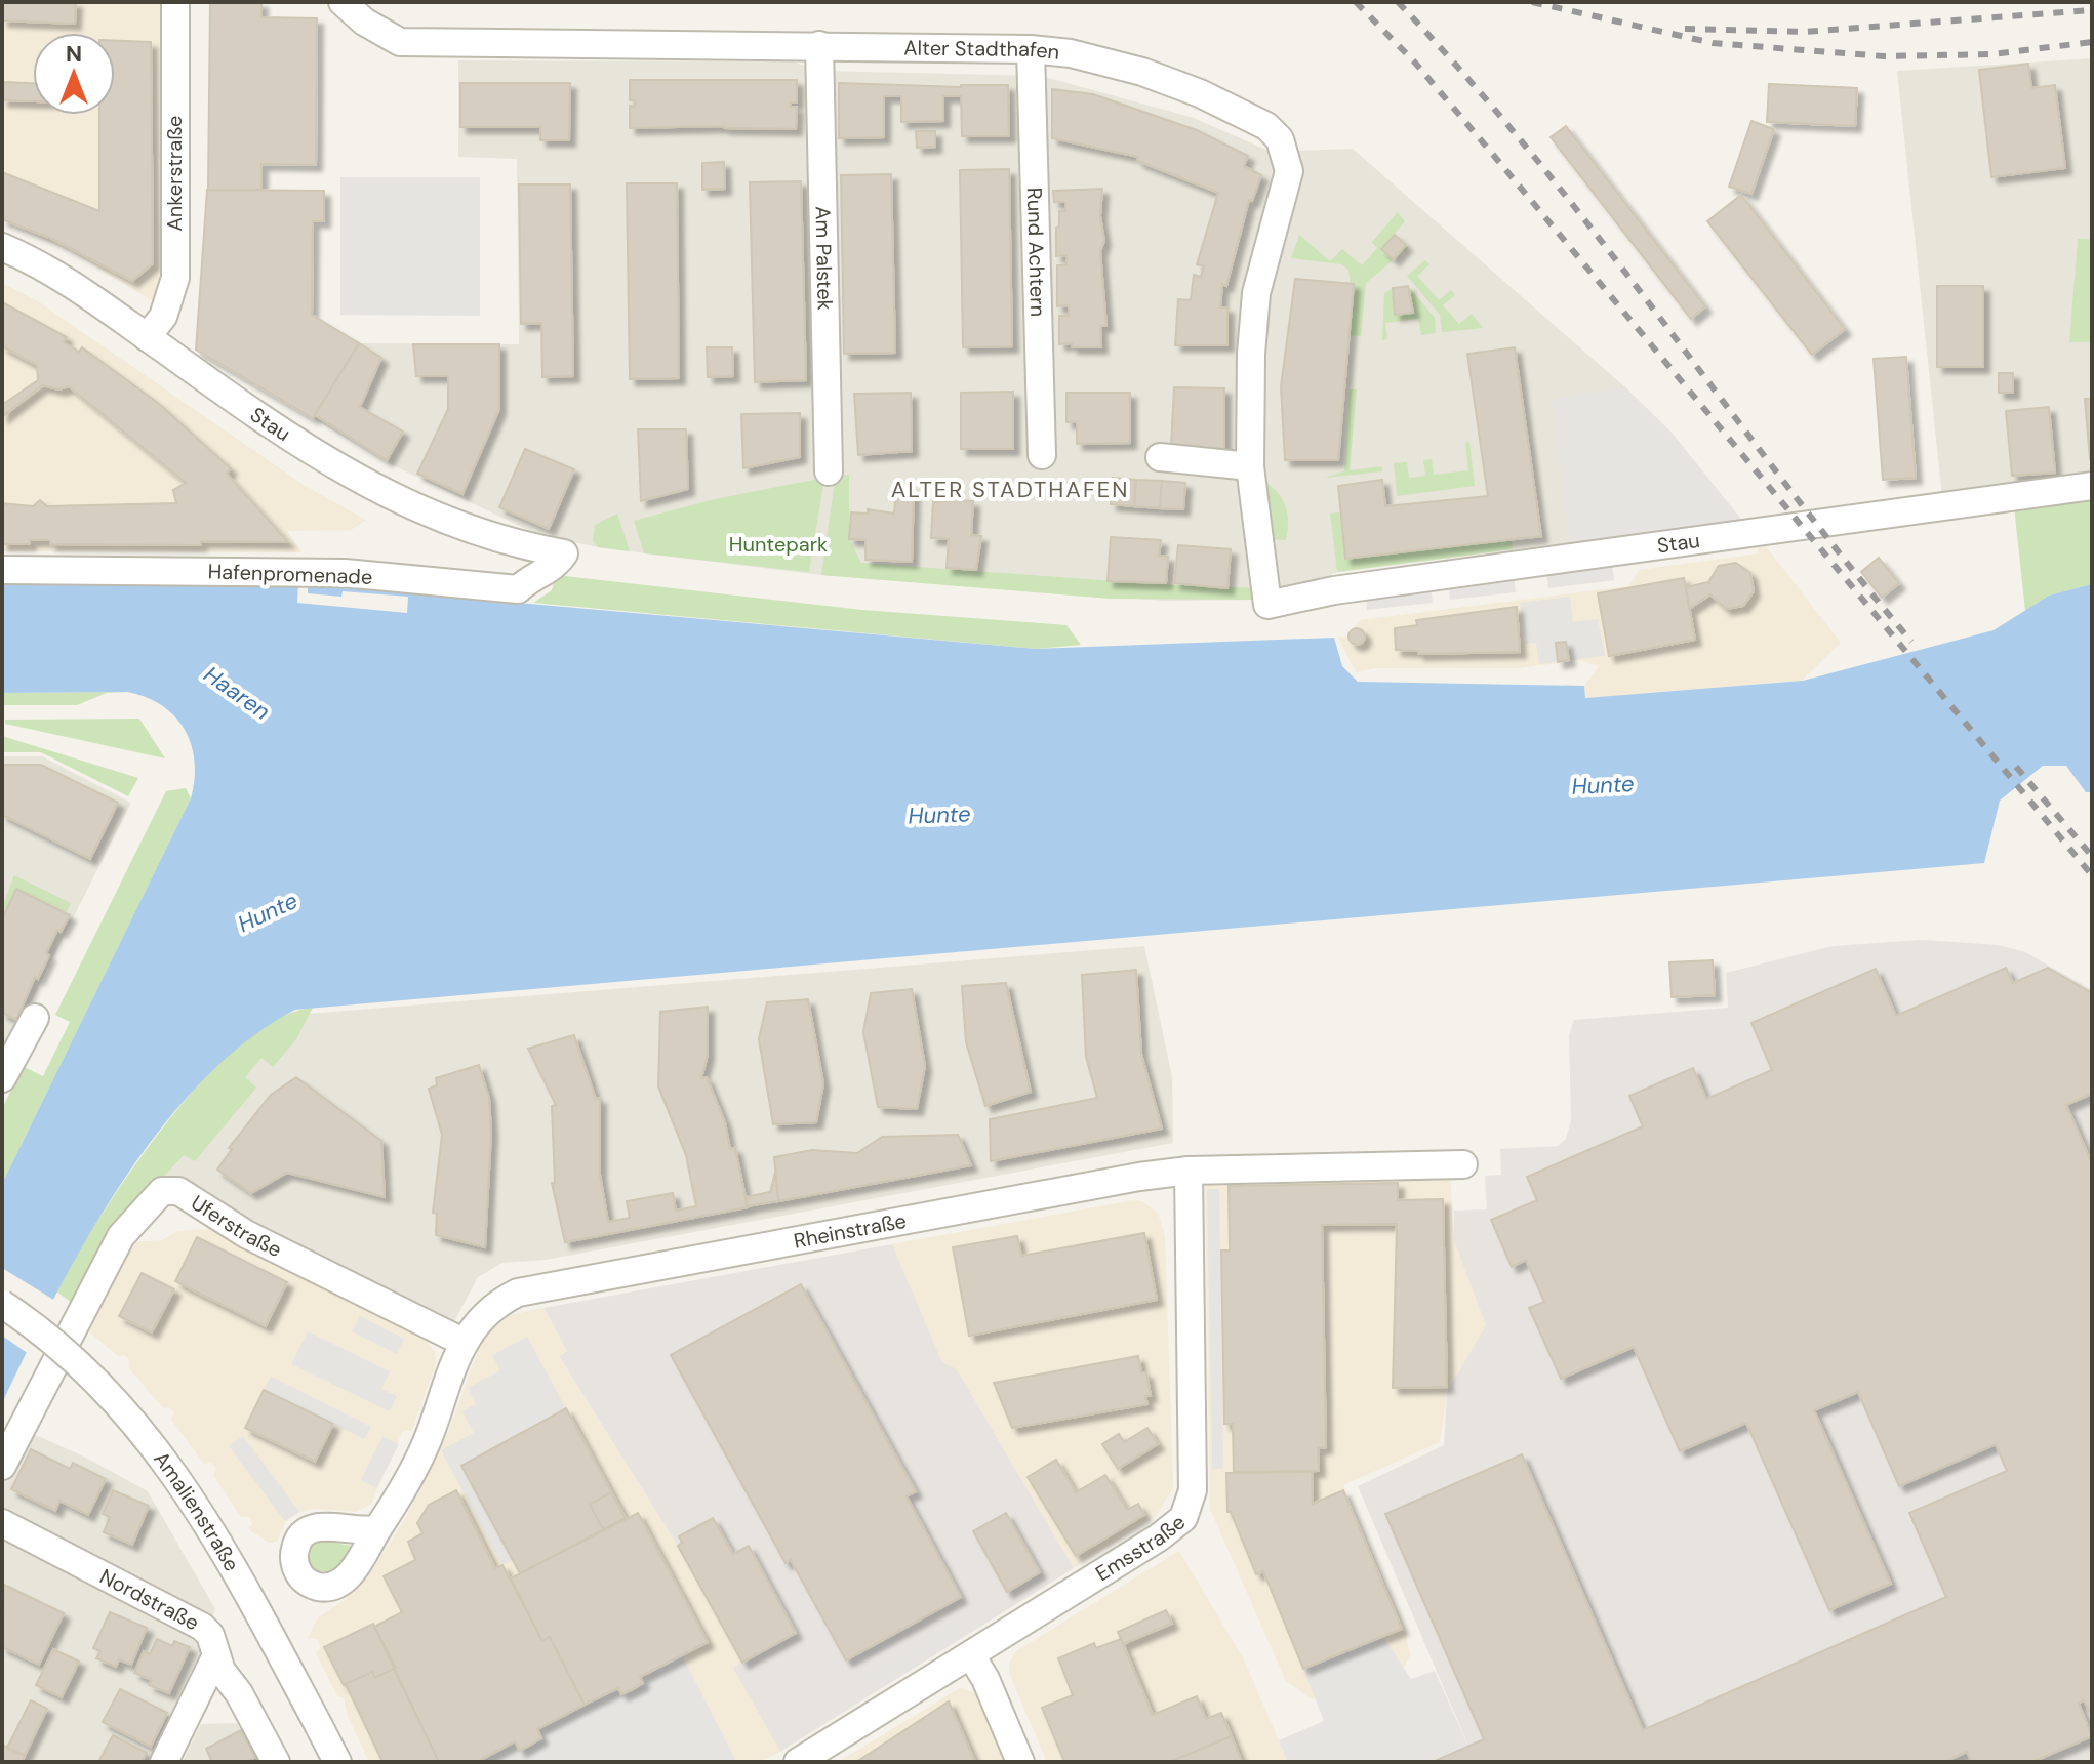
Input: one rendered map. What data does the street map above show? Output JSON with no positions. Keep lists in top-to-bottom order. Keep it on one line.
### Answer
{"streets":{"street":["Alter Stadthafen","Ankerstraße","Rund Achtern","Am Palstek","Stau","Hafenpromenade","Uferstraße","Rheinstraße","Amalienstraße","Emsstraße","Nordstraße"]},"crossings":[["Alter Stadthafen","Rund Achtern"],["Alter Stadthafen","Am Palstek"],["Alter Stadthafen","Stau"],["Ankerstraße","Stau"],["Stau","Hafenpromenade"],["Uferstraße","Rheinstraße"],["Rheinstraße","Emsstraße"]],"districts":["ALTER STADTHAFEN"],"water":["Haaren","Hunte"],"parks":["Huntepark"],"north":"top"}
